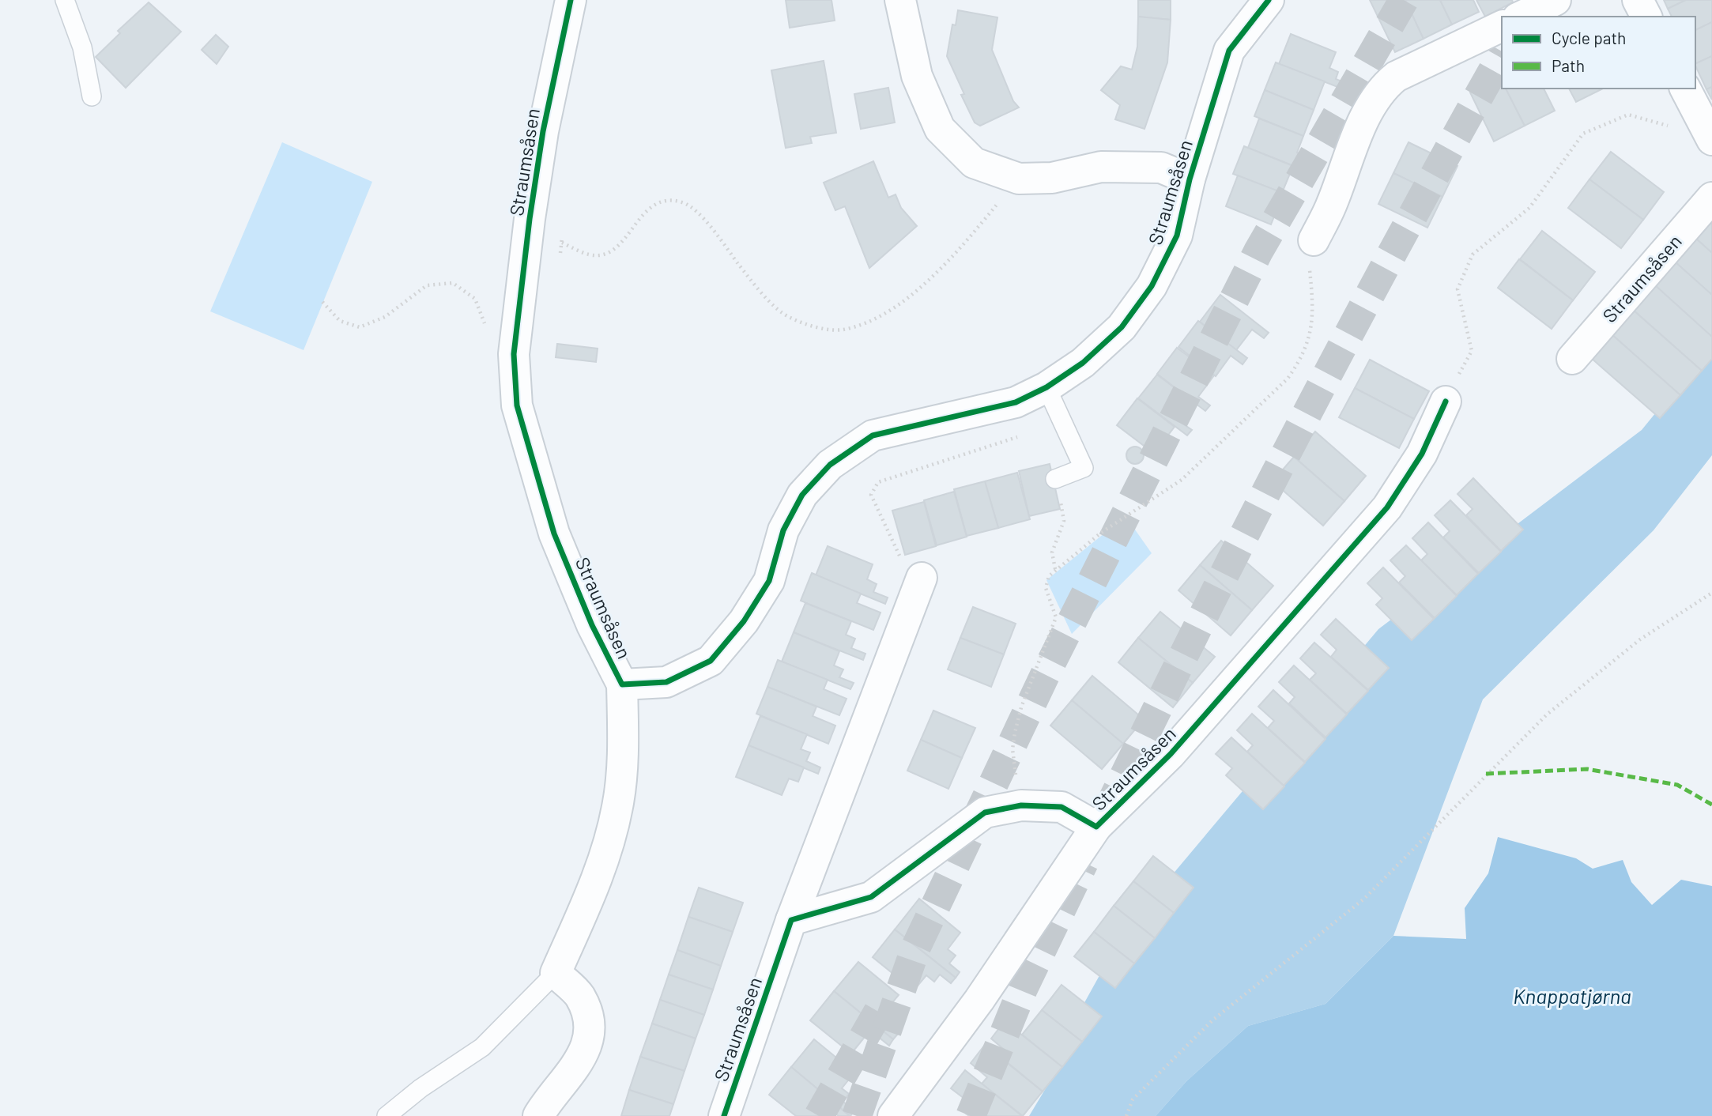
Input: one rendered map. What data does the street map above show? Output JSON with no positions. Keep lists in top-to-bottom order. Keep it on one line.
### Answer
{"streets":{"street":["Straumsåsen"]},"water":["Knappatjørna"],"legend":["Cycle path","Path"]}
